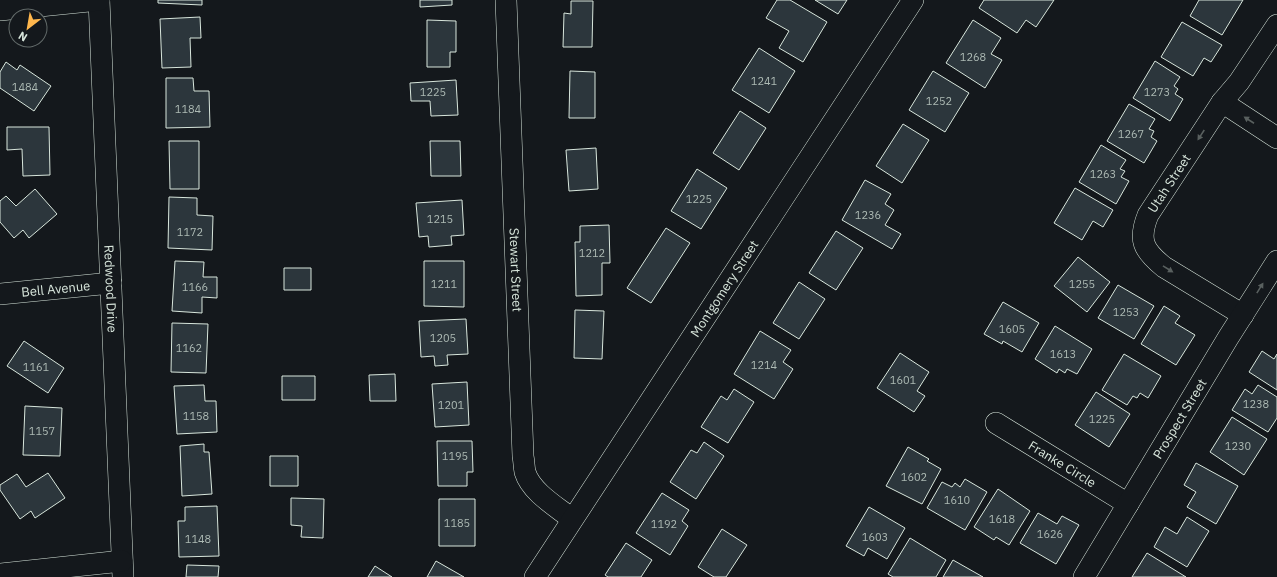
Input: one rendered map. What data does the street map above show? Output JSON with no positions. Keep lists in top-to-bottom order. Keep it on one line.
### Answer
{"streets":{"street":["Utah Street","Stewart Street","Bell Avenue","Redwood Drive","Montgomery Street","Prospect Street","Franke Circle"]},"crossings":[["Utah Street","Prospect Street"],["Stewart Street","Montgomery Street"],["Bell Avenue","Redwood Drive"],["Prospect Street","Franke Circle"]],"house_numbers":["1268","1241","1484","1225","1273","1252","1184","1267","1263","1225","1236","1215","1172","1212","1211","1255","1166","1253","1605","1205","1162","1613","1214","1161","1601","1238","1201","1158","1225","1157","1230","1195","1602","1610","1618","1185","1192","1626","1603","1148"],"north":"bottom left"}
